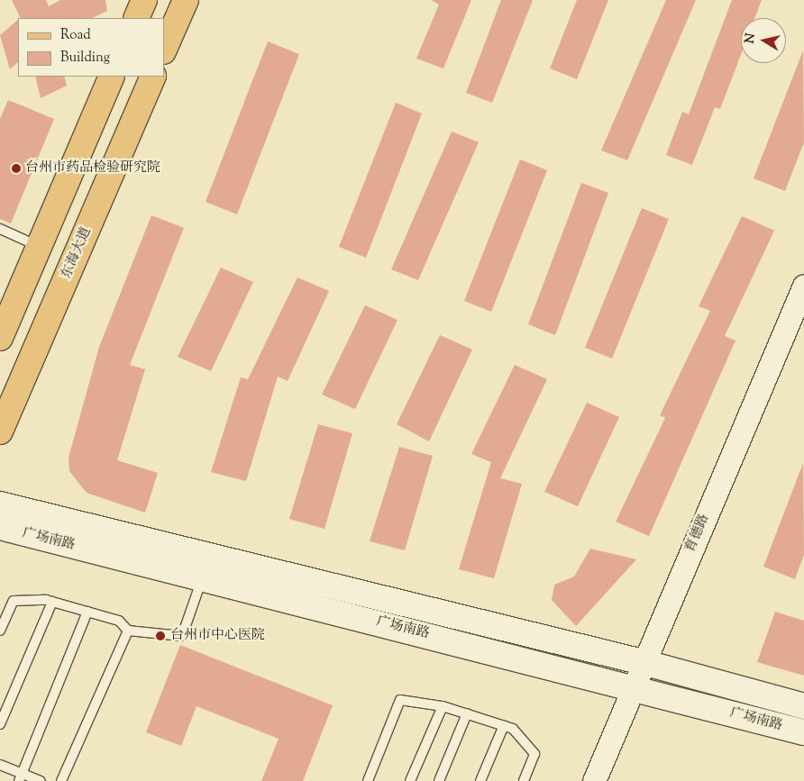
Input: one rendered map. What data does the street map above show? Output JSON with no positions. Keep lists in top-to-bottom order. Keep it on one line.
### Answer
{"streets":{"main road":["东海大道","广场南路"],"street":["育德路"]},"crossings":[["育德路","广场南路"]],"places":["台州市药品检验研究院","台州市中心医院"],"legend":["Road","Building"],"north":"left"}
